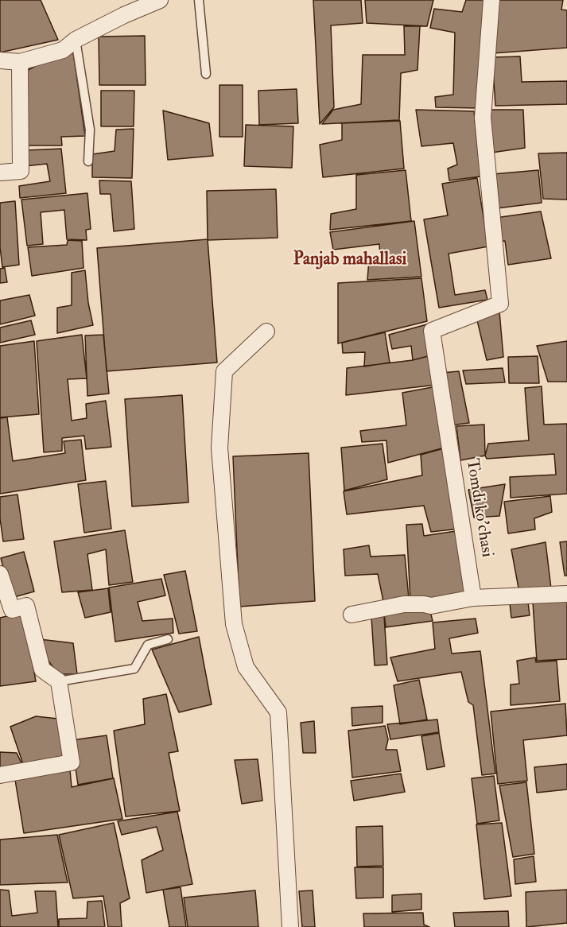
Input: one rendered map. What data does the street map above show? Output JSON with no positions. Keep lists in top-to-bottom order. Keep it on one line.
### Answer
{"streets":{"street":["Tomdi ko'chasi"]},"districts":["Panjab mahallasi"]}
